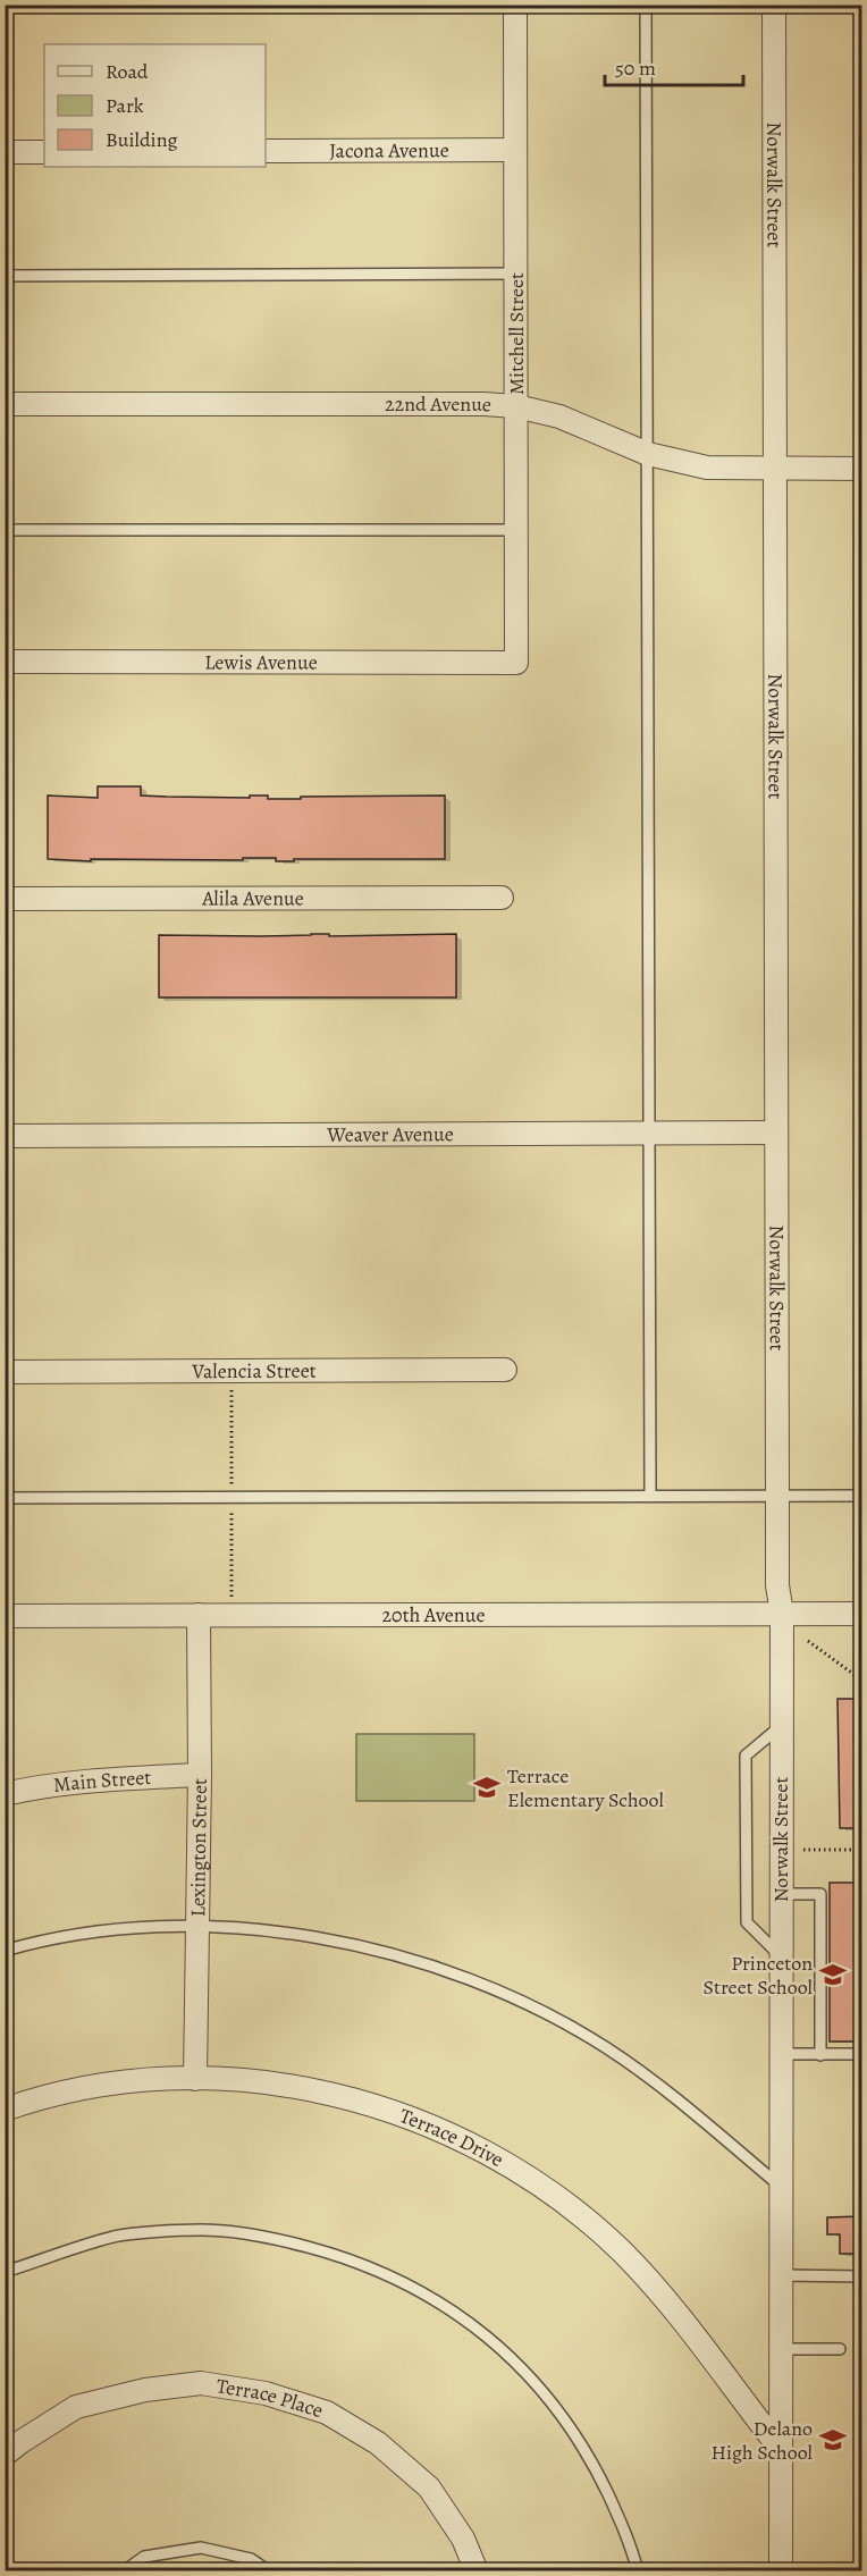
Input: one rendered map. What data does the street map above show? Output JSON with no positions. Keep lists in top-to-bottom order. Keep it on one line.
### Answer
{"streets":{"street":["Jacona Avenue","Norwalk Street","Mitchell Street","22nd Avenue","Lewis Avenue","Alila Avenue","Weaver Avenue","Valencia Street","20th Avenue","Main Street","Lexington Street","Terrace Drive","Terrace Place"]},"crossings":[["Jacona Avenue","Mitchell Street"],["Norwalk Street","22nd Avenue"],["Norwalk Street","Weaver Avenue"],["Norwalk Street","20th Avenue"],["Norwalk Street","Terrace Drive"],["Mitchell Street","22nd Avenue"],["Mitchell Street","Lewis Avenue"],["20th Avenue","Lexington Street"],["Main Street","Lexington Street"],["Lexington Street","Terrace Drive"]],"places":{"school or university":["Terrace Elementary School","Princeton Street School","Delano High School"]},"legend":["Road","Park","Building"],"scale_bar":"50 m"}
